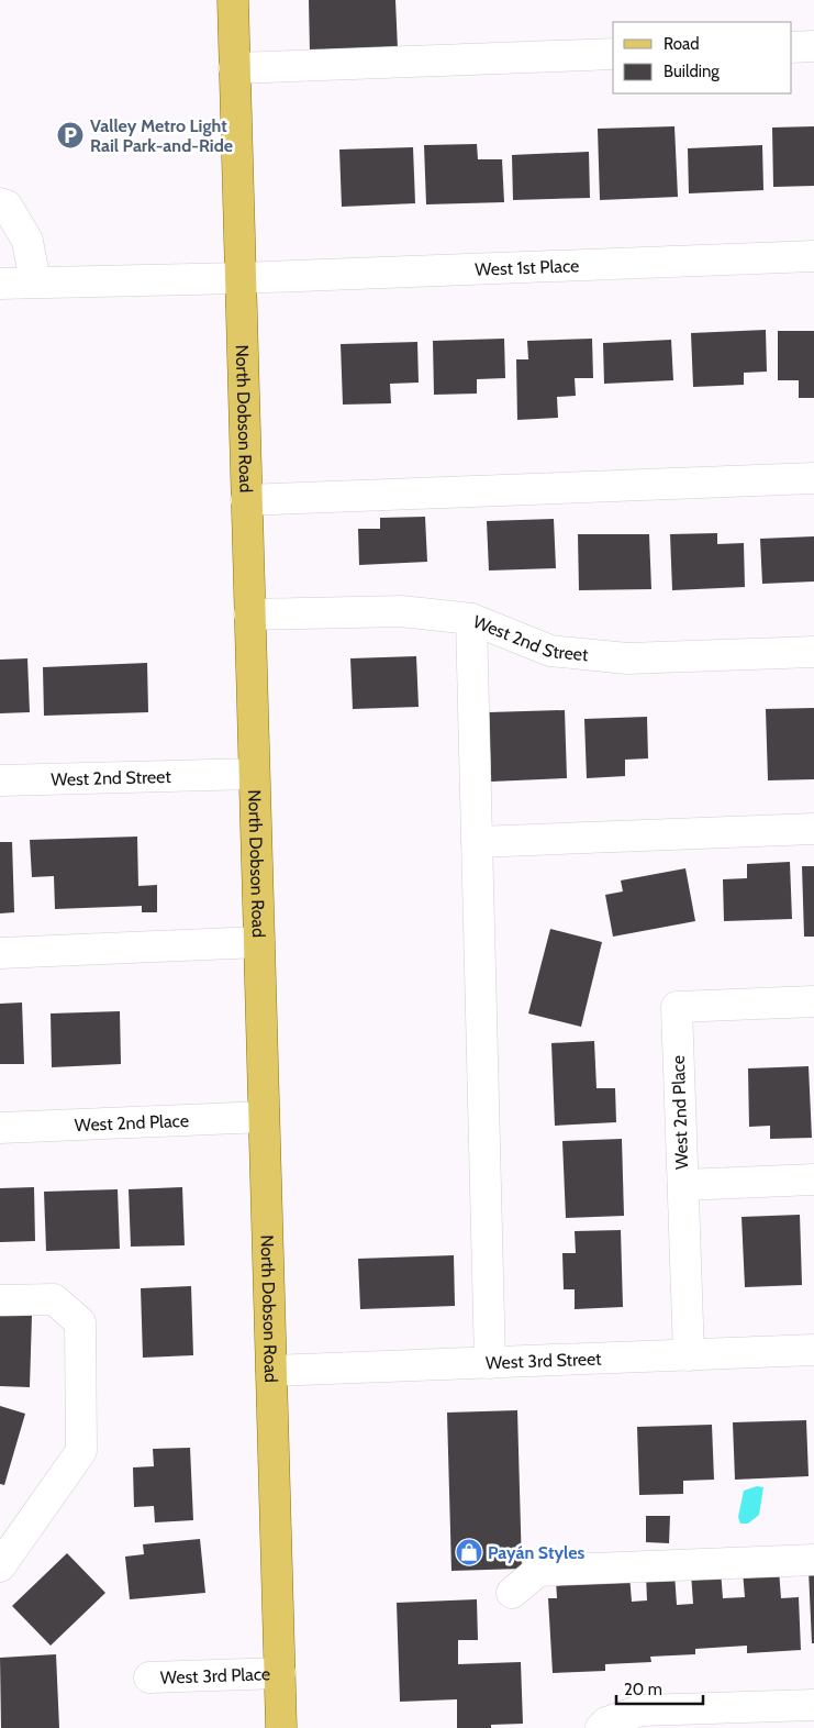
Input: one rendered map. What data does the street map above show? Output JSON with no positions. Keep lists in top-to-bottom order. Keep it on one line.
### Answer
{"streets":{"main road":["North Dobson Road"],"street":["West 1st Place","West 2nd Street","West 2nd Place","West 3rd Street","West 3rd Place"]},"crossings":[["West 1st Place","North Dobson Road"],["North Dobson Road","West 2nd Street"],["North Dobson Road","West 2nd Place"],["North Dobson Road","West 3rd Street"],["North Dobson Road","West 3rd Place"],["West 2nd Place","West 3rd Street"]],"places":{"parking":["Valley Metro Light Rail Park-and-Ride"],"shop":["Payán Styles"]},"legend":["Road","Building"],"scale_bar":"20 m"}
